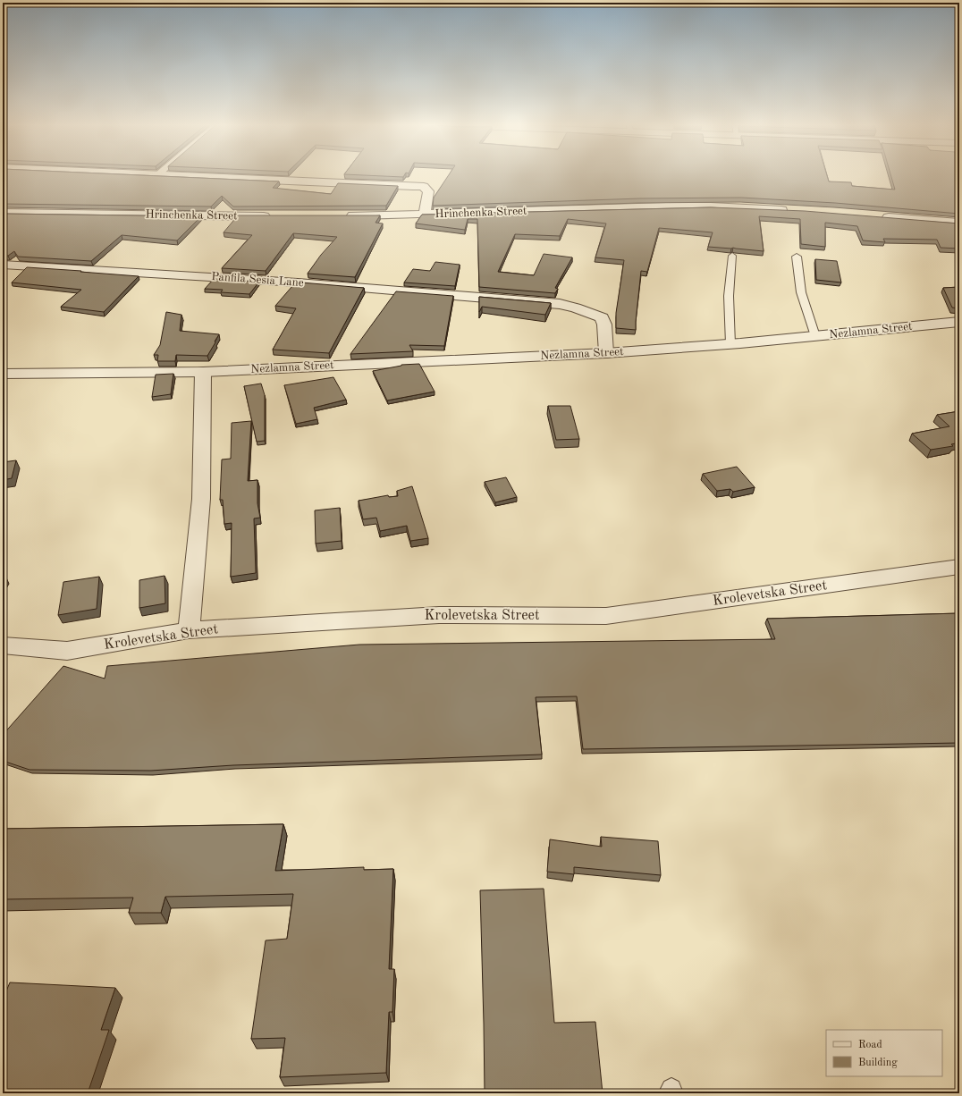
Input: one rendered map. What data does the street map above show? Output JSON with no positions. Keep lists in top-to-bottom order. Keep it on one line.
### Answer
{"streets":{"street":["Hrinchenka Street","Panfila Sesia Lane","Nezlamna Street","Krolevetska Street"]},"crossings":[["Panfila Sesia Lane","Nezlamna Street"]],"legend":["Road","Building"]}
